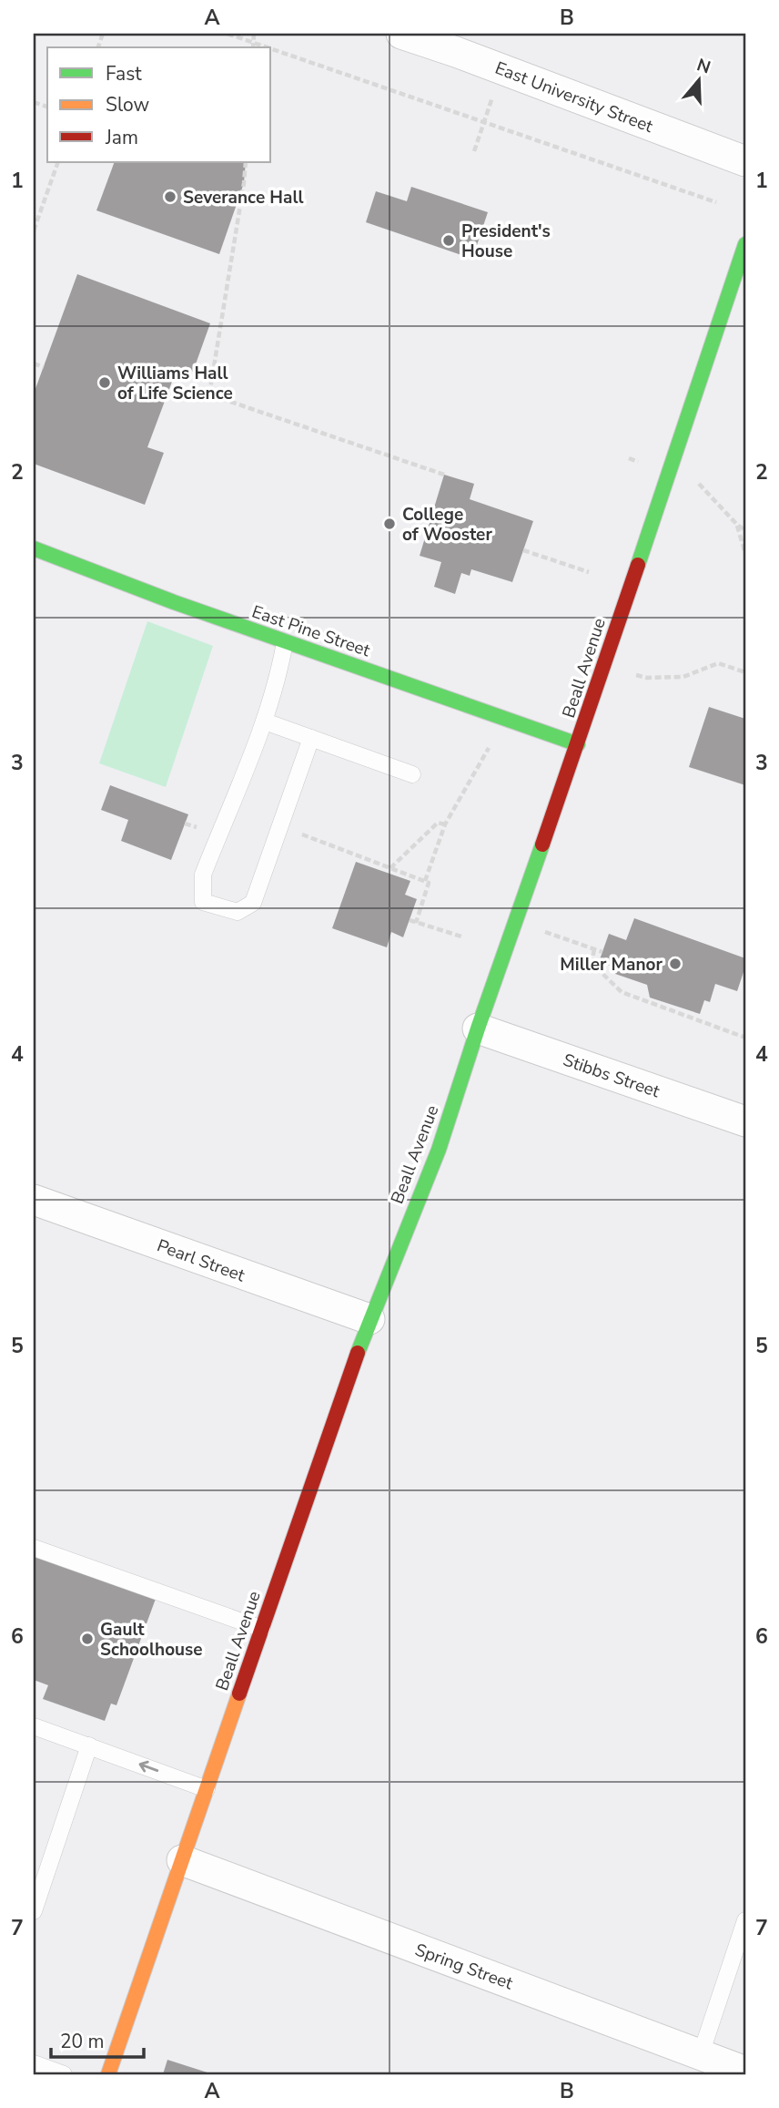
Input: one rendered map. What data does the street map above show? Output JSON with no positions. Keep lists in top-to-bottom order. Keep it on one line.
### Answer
{"streets":{"street":["East University Street","East Pine Street","Beall Avenue","Stibbs Street","Pearl Street","Spring Street"]},"crossings":[["East Pine Street","Beall Avenue"],["Beall Avenue","Stibbs Street"],["Beall Avenue","Pearl Street"],["Beall Avenue","Spring Street"]],"places":["Severance Hall","President's House","Williams Hall of Life Science","College of Wooster","Miller Manor","Gault Schoolhouse"],"legend":["Fast","Slow","Jam"],"scale_bar":"20 m","north":"top","grid":{"columns":["A","B"],"rows":["1","2","3","4","5","6","7"]}}
